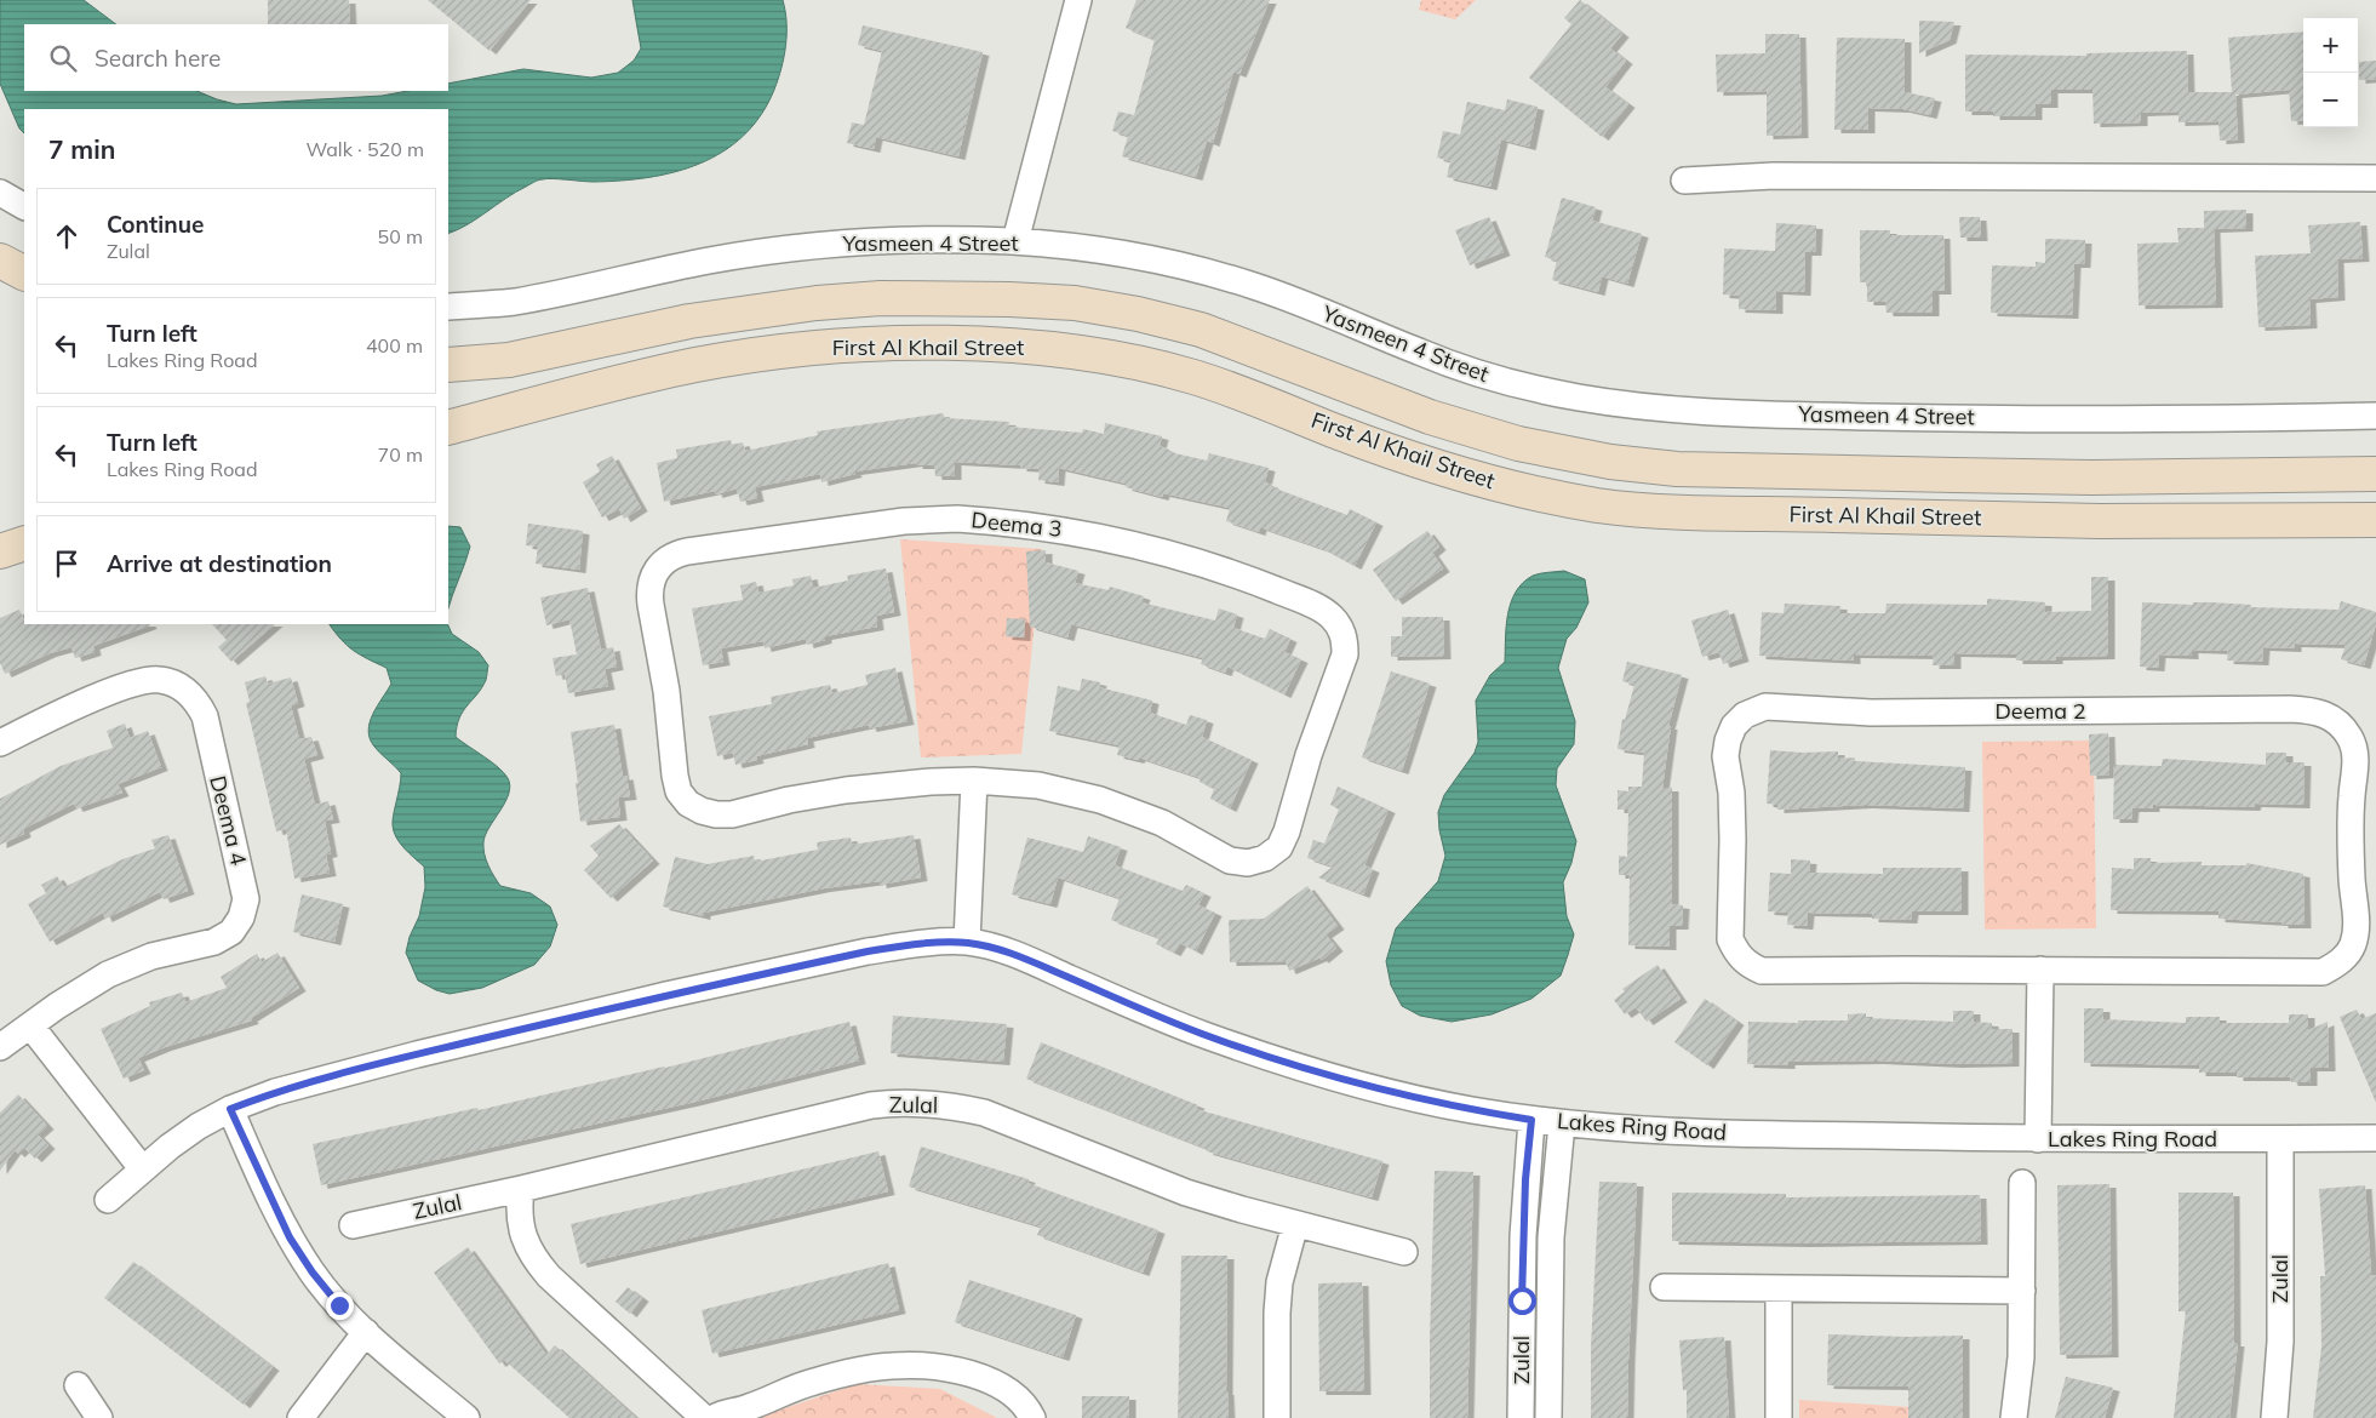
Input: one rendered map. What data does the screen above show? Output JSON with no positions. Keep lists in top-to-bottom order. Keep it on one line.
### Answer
{"streets":{"main road":["First Al Khail Street"],"street":["Yasmeen 4 Street","Deema 3","Deema 2","Deema 4","Zulal","Lakes Ring Road"]},"crossings":[["Zulal","Lakes Ring Road"]],"page":{"map_buttons":["+","−"],"search":"Search here","heading":["7 min","Walk · 520 m"],"list":[["Continue","Zulal","50 m"],["Turn left","Lakes Ring Road","400 m"],["Turn left","Lakes Ring Road","70 m"],"Arrive at destination"]}}
